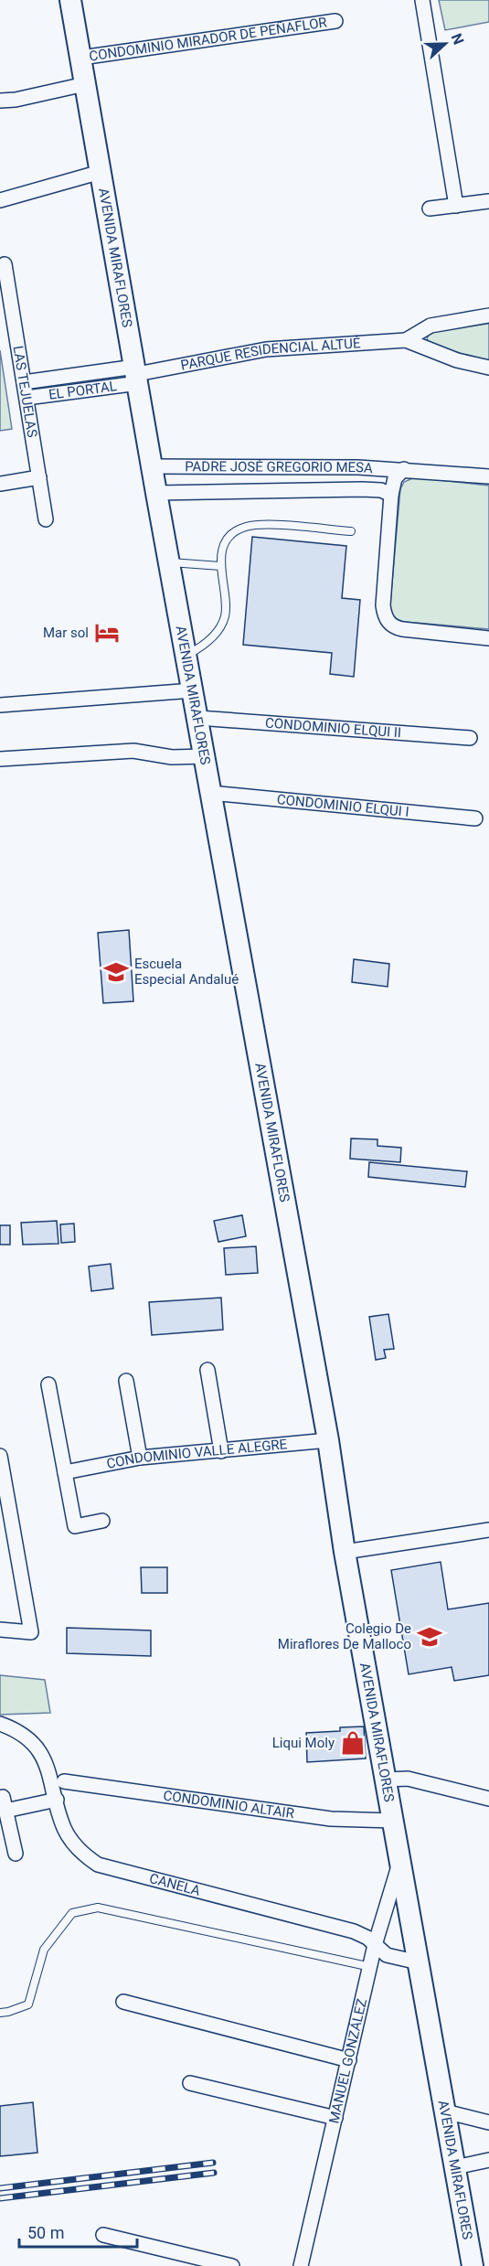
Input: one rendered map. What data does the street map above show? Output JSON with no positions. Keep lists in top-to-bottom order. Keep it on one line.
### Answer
{"streets":{"main road":["AVENIDA MIRAFLORES"],"street":["CONDOMINIO MIRADOR DE PEÑAFLOR","PARQUE RESIDENCIAL ALTUÉ","EL PORTAL","LAS TEJUELAS","PADRE JOSÉ GREGORIO MESA","CONDOMINIO ELQUI II","CONDOMINIO ELQUI I","CONDOMINIO VALLE ALEGRE","CONDOMINIO ALTAIR","CANELA","MANUEL GONZÁLEZ"]},"crossings":[["CONDOMINIO MIRADOR DE PEÑAFLOR","AVENIDA MIRAFLORES"],["AVENIDA MIRAFLORES","PARQUE RESIDENCIAL ALTUÉ"],["AVENIDA MIRAFLORES","EL PORTAL"],["AVENIDA MIRAFLORES","PADRE JOSÉ GREGORIO MESA"],["AVENIDA MIRAFLORES","CONDOMINIO ELQUI II"],["AVENIDA MIRAFLORES","CONDOMINIO ELQUI I"],["AVENIDA MIRAFLORES","CONDOMINIO VALLE ALEGRE"],["AVENIDA MIRAFLORES","CONDOMINIO ALTAIR"],["AVENIDA MIRAFLORES","CANELA"],["AVENIDA MIRAFLORES","MANUEL GONZÁLEZ"],["PARQUE RESIDENCIAL ALTUÉ","EL PORTAL"],["EL PORTAL","LAS TEJUELAS"],["CANELA","MANUEL GONZÁLEZ"]],"places":{"hotel":["Mar sol"],"school or university":["Escuela Especial Andalué","Colegio De Miraflores De Malloco"],"shop":["Liqui Moly"]},"scale_bar":"50 m","north":"right"}
